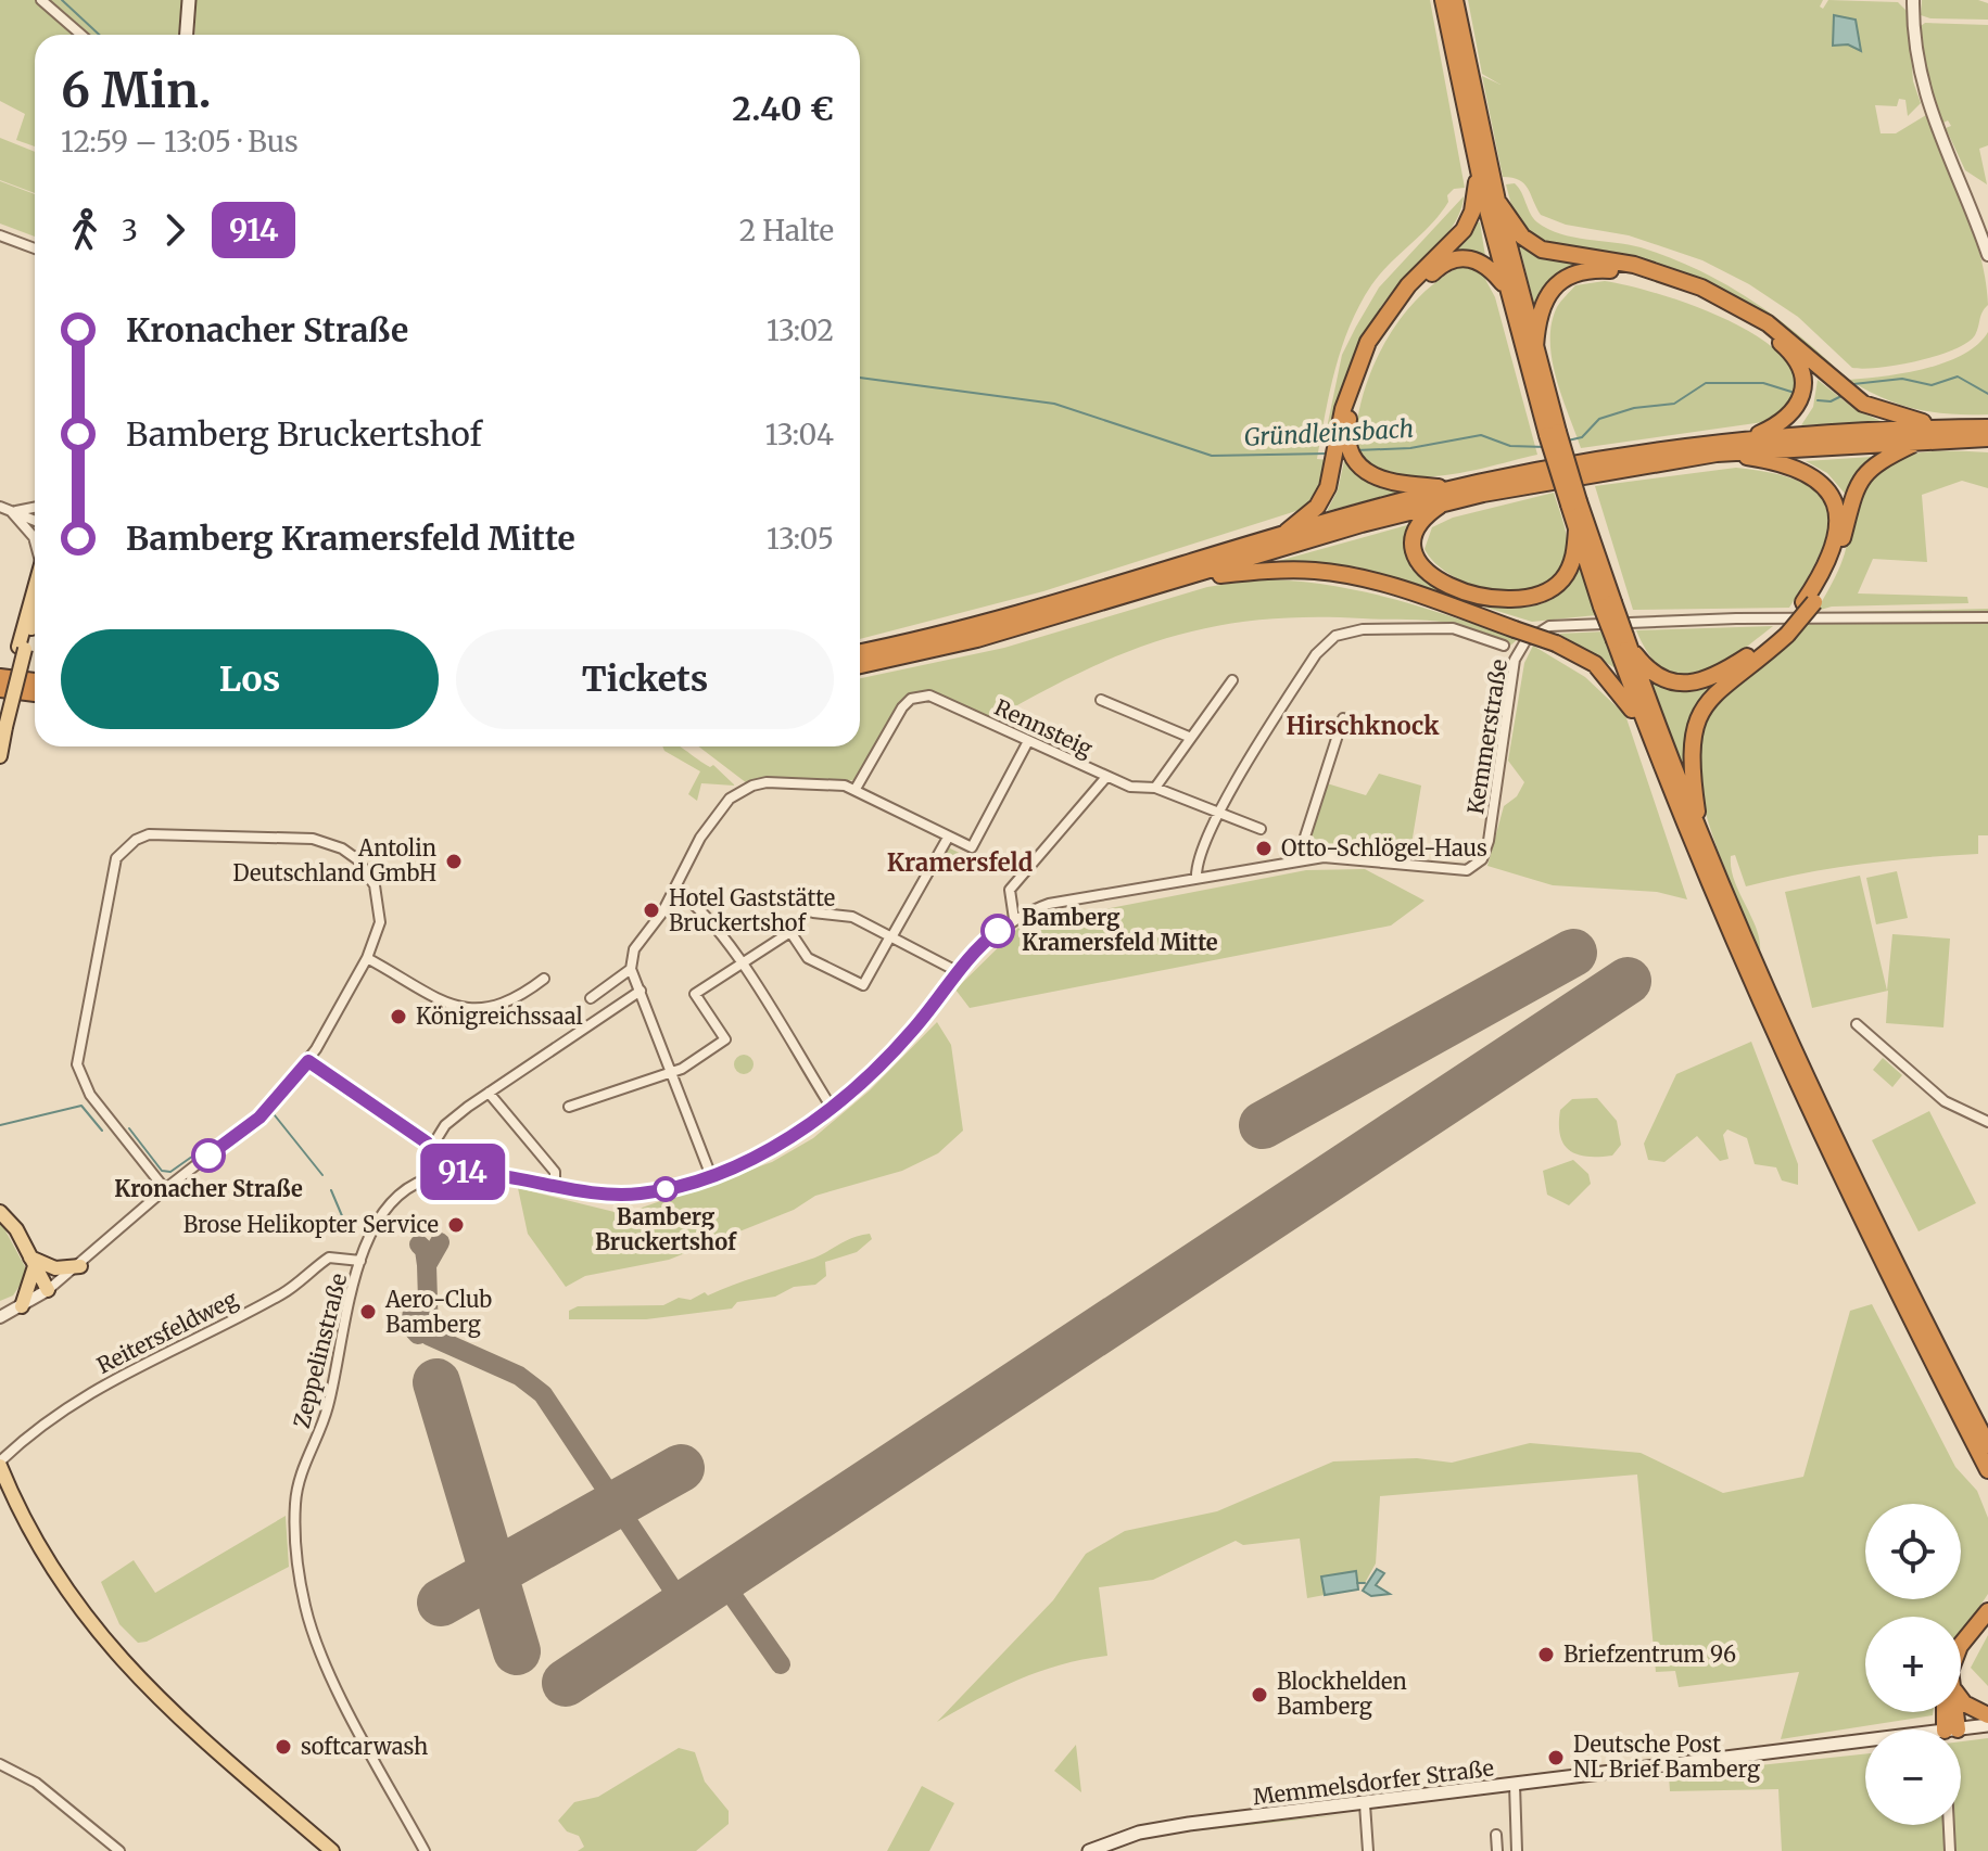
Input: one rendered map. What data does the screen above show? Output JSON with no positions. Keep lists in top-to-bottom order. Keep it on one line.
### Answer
{"streets":{"main road":["Memmelsdorfer Straße"],"street":["Rennsteig","Kemmerstraße","Reitersfeldweg","Zeppelinstraße"]},"crossings":[["Rennsteig","Kemmerstraße"],["Kemmerstraße","Zeppelinstraße"],["Reitersfeldweg","Zeppelinstraße"]],"districts":["Hirschknock","Kramersfeld"],"water":["Gründleinsbach"],"places":["Otto-Schlögel-Haus","Antolin Deutschland GmbH","Hotel Gaststätte Bruckertshof","Bamberg Kramersfeld Mitte","Königreichssaal","Kronacher Straße","Bamberg Bruckertshof","Brose Helikopter Service","Aero-Club Bamberg","Briefzentrum 96","Blockhelden Bamberg","softcarwash","Deutsche Post NL Brief Bamberg"],"lines":["bus line 914"],"page":{"on_map":"914","heading":["6 Min.","12:59 – 13:05 · Bus","2.40 €"],"legs":["3","914","2 Halte"],"list":[{"name":"Kronacher Straße","value":"13:02"},{"name":"Bamberg Bruckertshof","value":"13:04"},{"name":"Bamberg Kramersfeld Mitte","value":"13:05"}],"buttons":["Los","Tickets"],"map_buttons":["+","−"]}}
